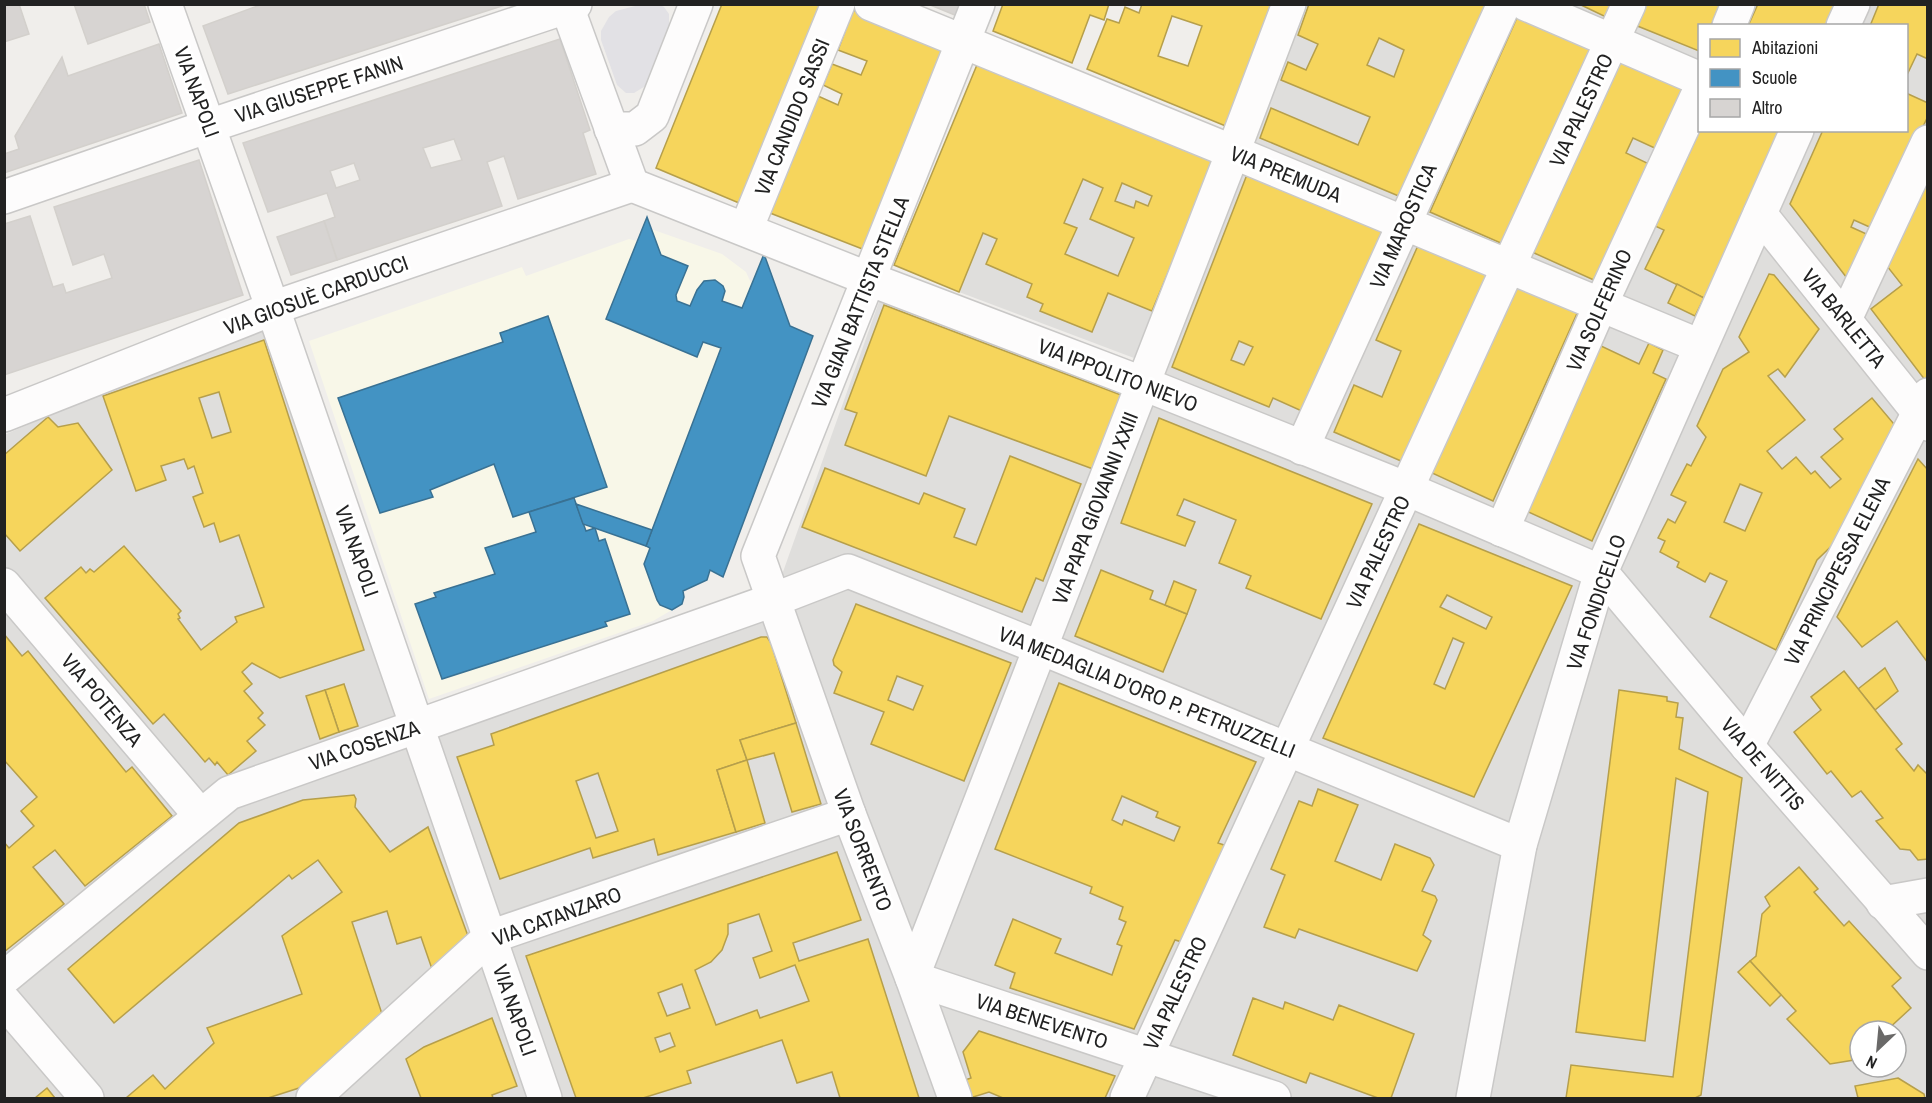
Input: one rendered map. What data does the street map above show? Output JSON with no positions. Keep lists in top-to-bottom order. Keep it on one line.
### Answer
{"streets":{"street":["VIA GIUSEPPE FANIN","VIA NAPOLI","VIA PALESTRO","VIA CANDIDO SASSI","VIA PREMUDA","VIA MAROSTICA","VIA GIOSUÈ CARDUCCI","VIA GIAN BATTISTA STELLA","VIA SOLFERINO","VIA BARLETTA","VIA IPPOLITO NIEVO","VIA PAPA GIOVANNI XXIII","VIA PRINCIPESSA ELENA","VIA FONDICELLO","VIA MEDAGLIA D'ORO P. PETRUZZELLI","VIA POTENZA","VIA COSENZA","VIA DE NITTIS","VIA SORRENTO","VIA CATANZARO","VIA BENEVENTO"]},"crossings":[["VIA GIUSEPPE FANIN","VIA NAPOLI"],["VIA NAPOLI","VIA GIOSUÈ CARDUCCI"],["VIA NAPOLI","VIA COSENZA"],["VIA NAPOLI","VIA CATANZARO"],["VIA PALESTRO","VIA PREMUDA"],["VIA PALESTRO","VIA IPPOLITO NIEVO"],["VIA PALESTRO","VIA MEDAGLIA D'ORO P. PETRUZZELLI"],["VIA PALESTRO","VIA BENEVENTO"],["VIA CANDIDO SASSI","VIA IPPOLITO NIEVO"],["VIA PREMUDA","VIA MAROSTICA"],["VIA PREMUDA","VIA GIAN BATTISTA STELLA"],["VIA PREMUDA","VIA SOLFERINO"],["VIA PREMUDA","VIA PAPA GIOVANNI XXIII"],["VIA PREMUDA","VIA FONDICELLO"],["VIA MAROSTICA","VIA IPPOLITO NIEVO"],["VIA GIOSUÈ CARDUCCI","VIA IPPOLITO NIEVO"],["VIA GIAN BATTISTA STELLA","VIA IPPOLITO NIEVO"],["VIA GIAN BATTISTA STELLA","VIA MEDAGLIA D'ORO P. PETRUZZELLI"],["VIA GIAN BATTISTA STELLA","VIA COSENZA"],["VIA GIAN BATTISTA STELLA","VIA SORRENTO"],["VIA SOLFERINO","VIA IPPOLITO NIEVO"],["VIA BARLETTA","VIA PRINCIPESSA ELENA"],["VIA BARLETTA","VIA FONDICELLO"],["VIA IPPOLITO NIEVO","VIA PAPA GIOVANNI XXIII"],["VIA IPPOLITO NIEVO","VIA FONDICELLO"],["VIA IPPOLITO NIEVO","VIA DE NITTIS"],["VIA PAPA GIOVANNI XXIII","VIA MEDAGLIA D'ORO P. PETRUZZELLI"],["VIA PAPA GIOVANNI XXIII","VIA SORRENTO"],["VIA PAPA GIOVANNI XXIII","VIA BENEVENTO"],["VIA PRINCIPESSA ELENA","VIA DE NITTIS"],["VIA FONDICELLO","VIA MEDAGLIA D'ORO P. PETRUZZELLI"],["VIA FONDICELLO","VIA DE NITTIS"],["VIA MEDAGLIA D'ORO P. PETRUZZELLI","VIA COSENZA"],["VIA MEDAGLIA D'ORO P. PETRUZZELLI","VIA SORRENTO"],["VIA POTENZA","VIA COSENZA"],["VIA COSENZA","VIA SORRENTO"],["VIA SORRENTO","VIA CATANZARO"],["VIA SORRENTO","VIA BENEVENTO"]],"legend":["Abitazioni","Scuole","Altro"],"north":"bottom left"}
